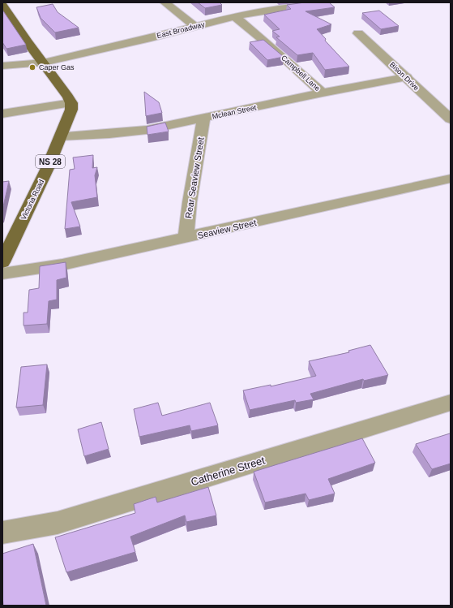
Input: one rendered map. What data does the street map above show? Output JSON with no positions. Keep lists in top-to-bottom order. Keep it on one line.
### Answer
{"streets":{"main road":["NS 28","Victoria Road"],"street":["East Broadway","Campbell Lane","Bison Drive","Mclean Street","Rear Seaview Street","Seaview Street","Catherine Street"]},"crossings":[["East Broadway","Campbell Lane"],["Campbell Lane","Mclean Street"],["Bison Drive","Mclean Street"],["Mclean Street","Rear Seaview Street"],["Mclean Street","Victoria Road"],["Rear Seaview Street","Seaview Street"]],"places":["Caper Gas"]}
